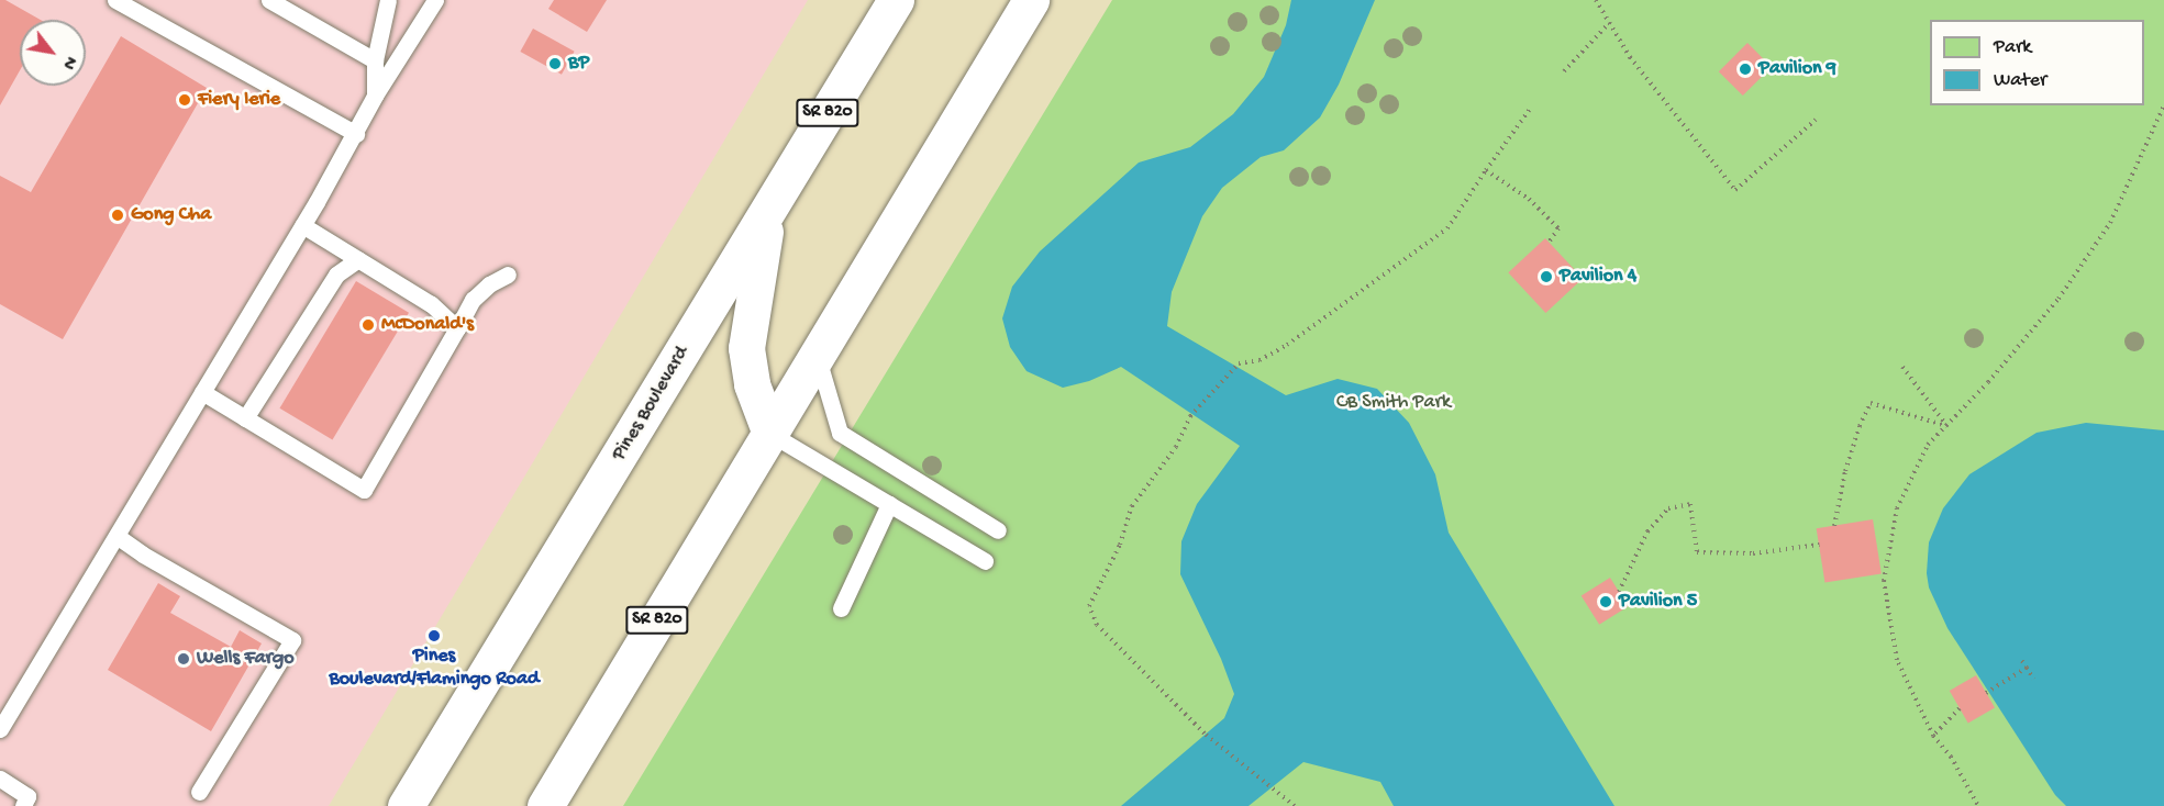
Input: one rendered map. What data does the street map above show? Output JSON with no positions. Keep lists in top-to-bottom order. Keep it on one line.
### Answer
{"streets":{"highway":["SR 820","Pines Boulevard"]},"parks":["CB Smith Park"],"places":["BP","Pavilion 9","Fiery Ierie","Gong Cha","Pavilion 4","McDonald's","Pavilion 5","Pines Boulevard/Flamingo Road","Wells Fargo"],"legend":["Park","Water"],"north":"bottom right"}
